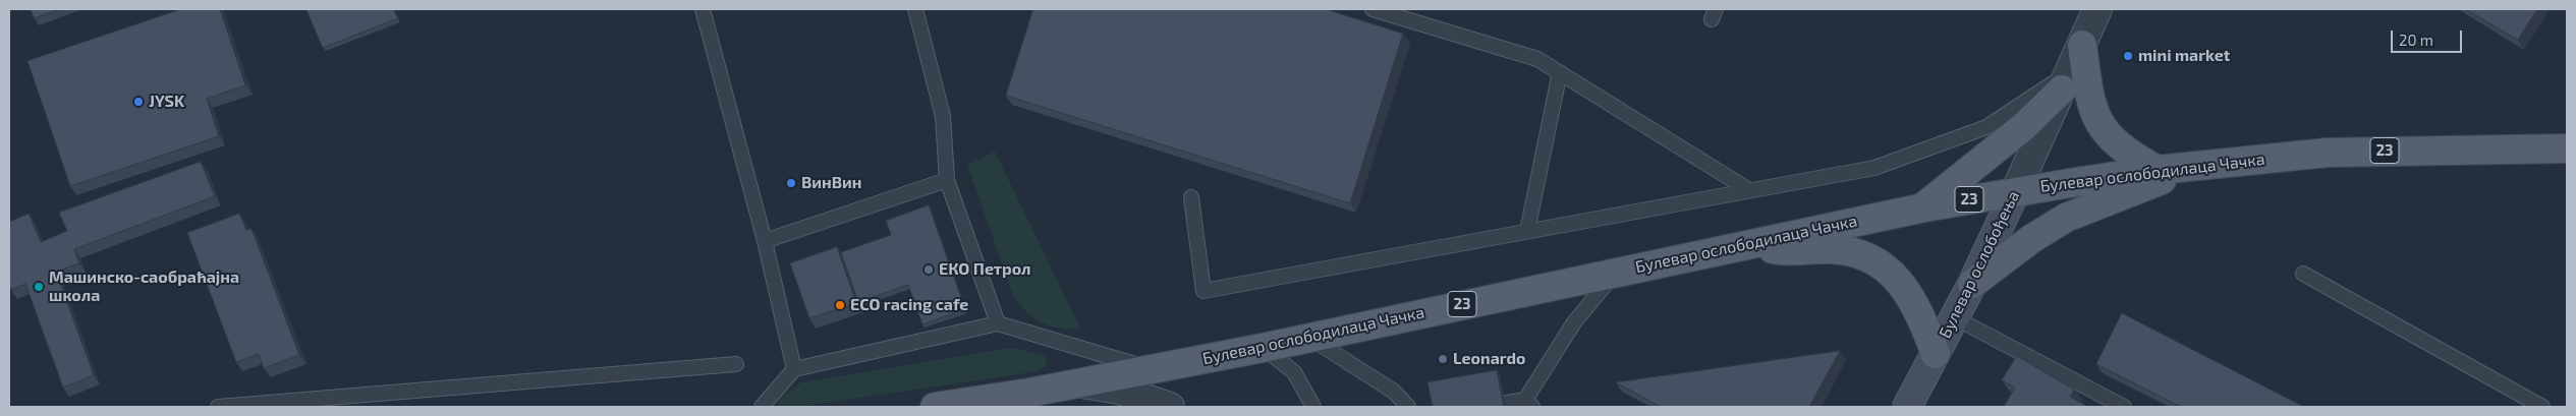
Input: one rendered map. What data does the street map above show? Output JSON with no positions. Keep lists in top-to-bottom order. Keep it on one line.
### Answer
{"streets":{"main road":["23","Булевар ослободилаца Чачка","Булевар ослобођења"]},"crossings":[["Булевар ослободилаца Чачка","Булевар ослобођења"]],"places":["mini market","JYSK","ВинВин","ЕКО Петрол","Машинско-саобраћајна школа","ECO racing cafe","Leonardo"],"scale_bar":"20 m"}
